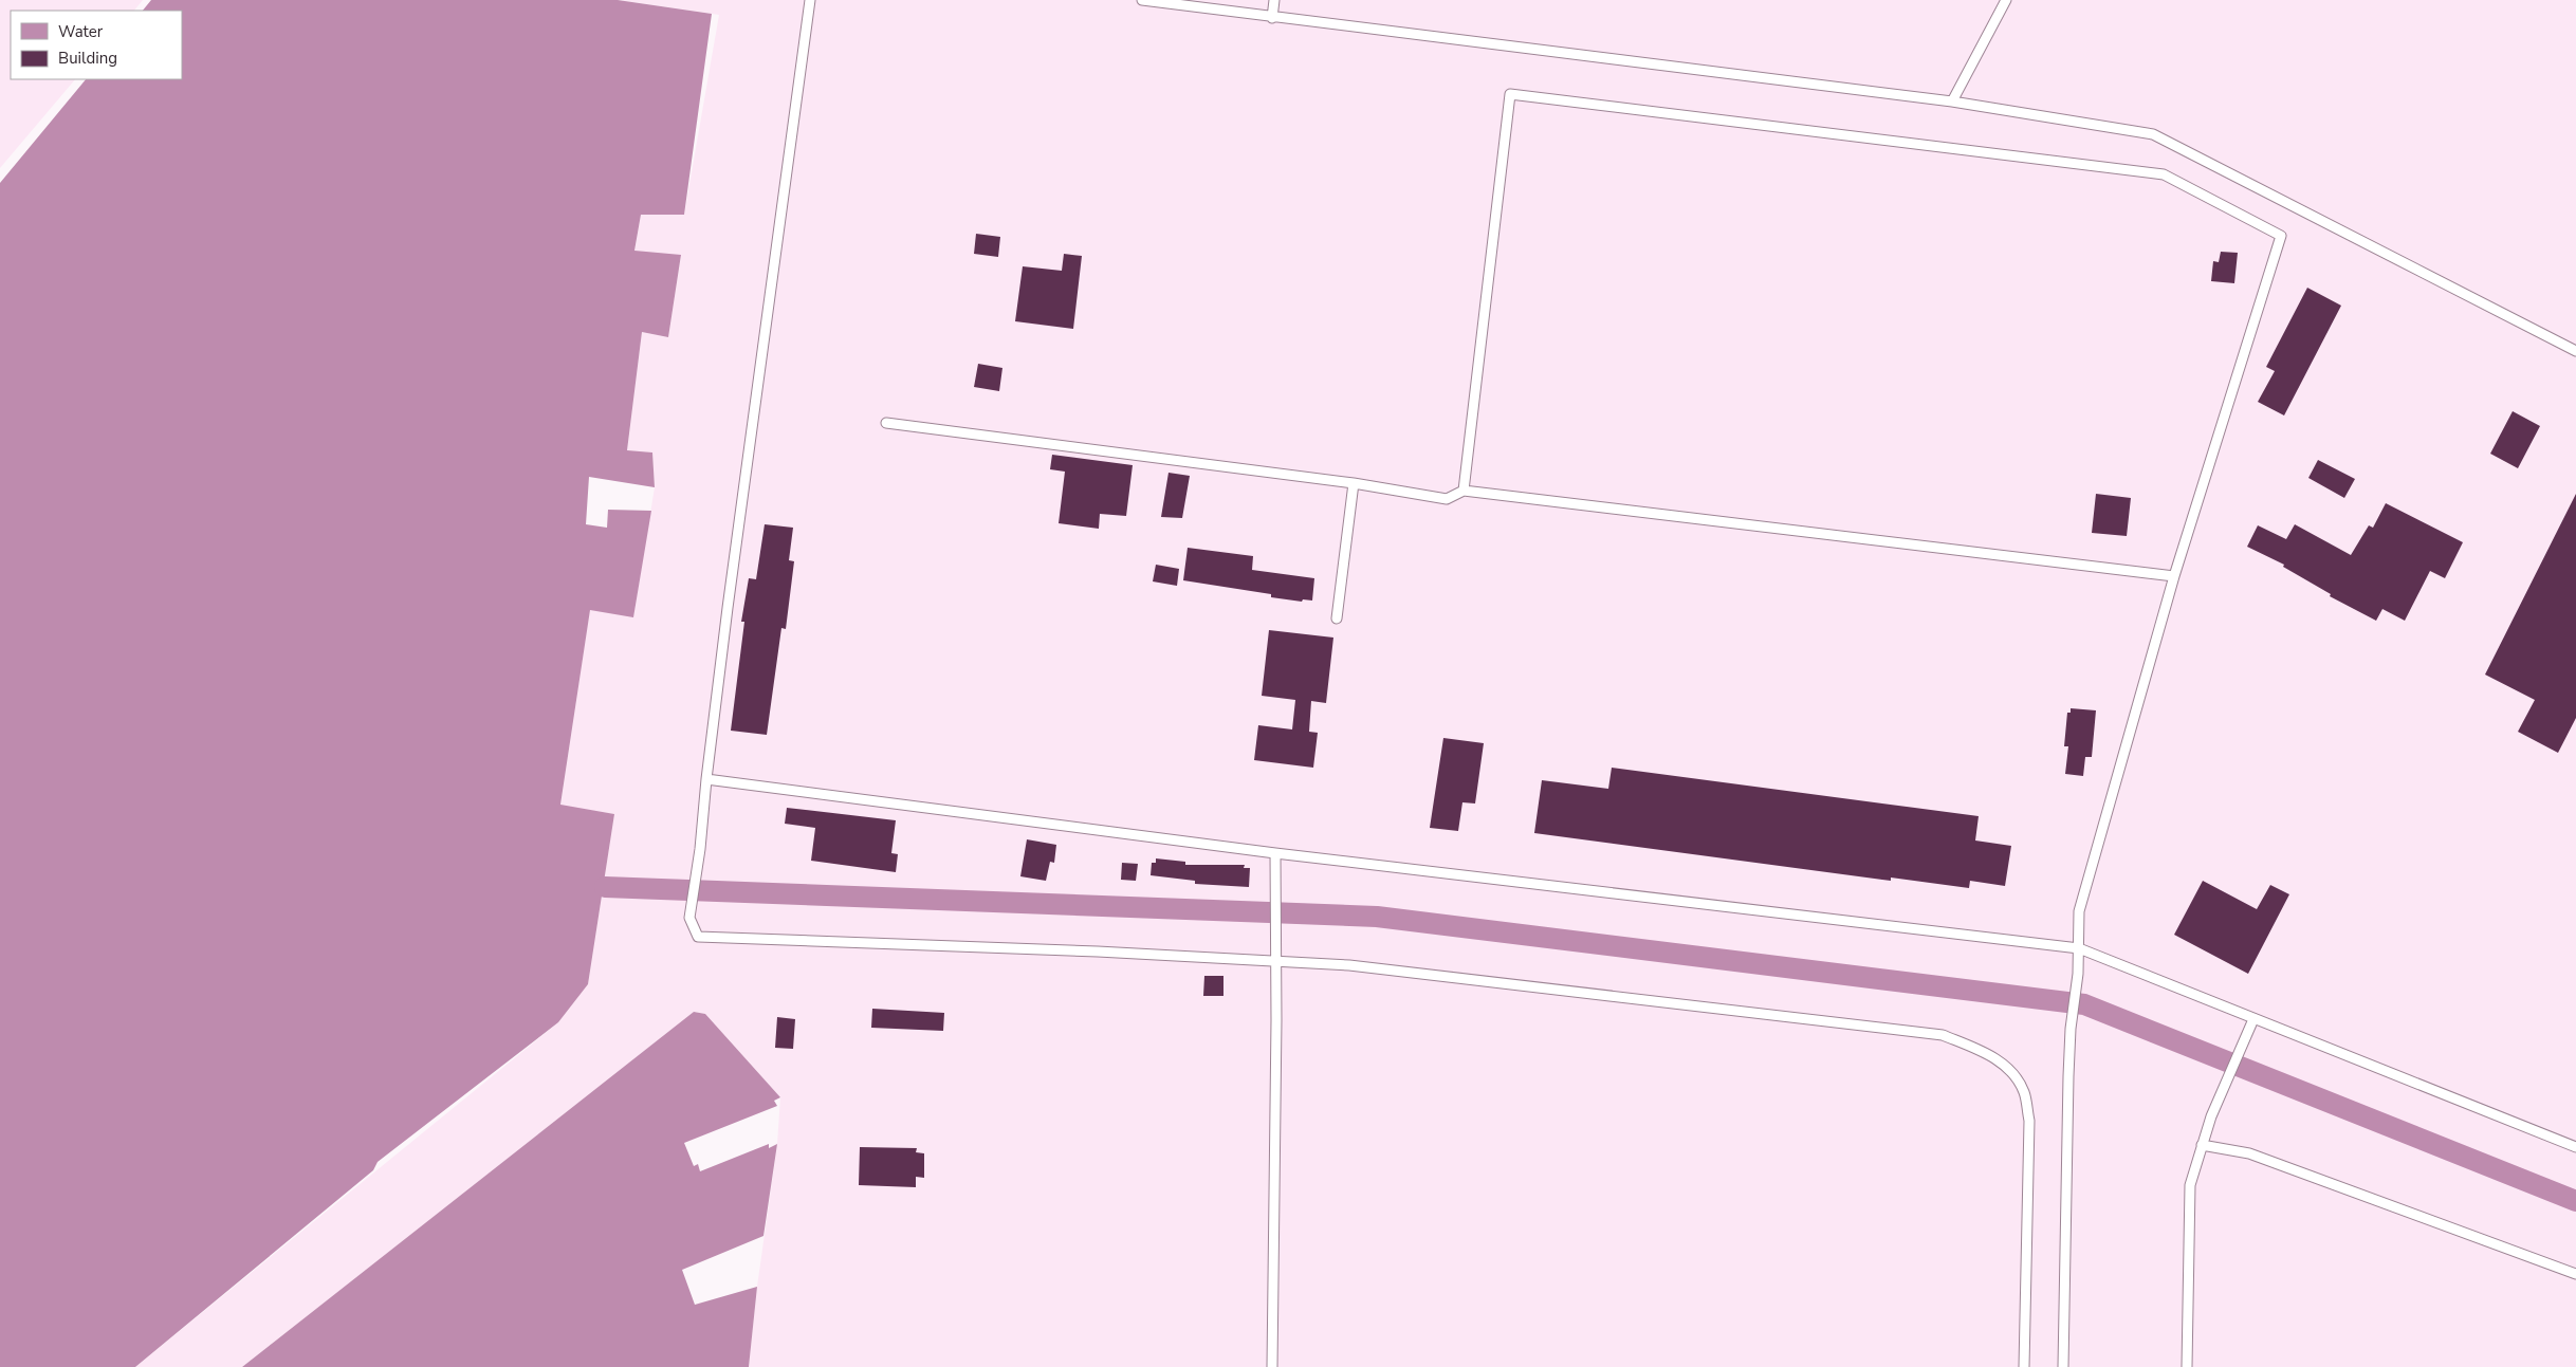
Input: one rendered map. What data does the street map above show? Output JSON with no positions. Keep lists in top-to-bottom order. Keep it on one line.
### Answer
{"legend":["Water","Building"]}
